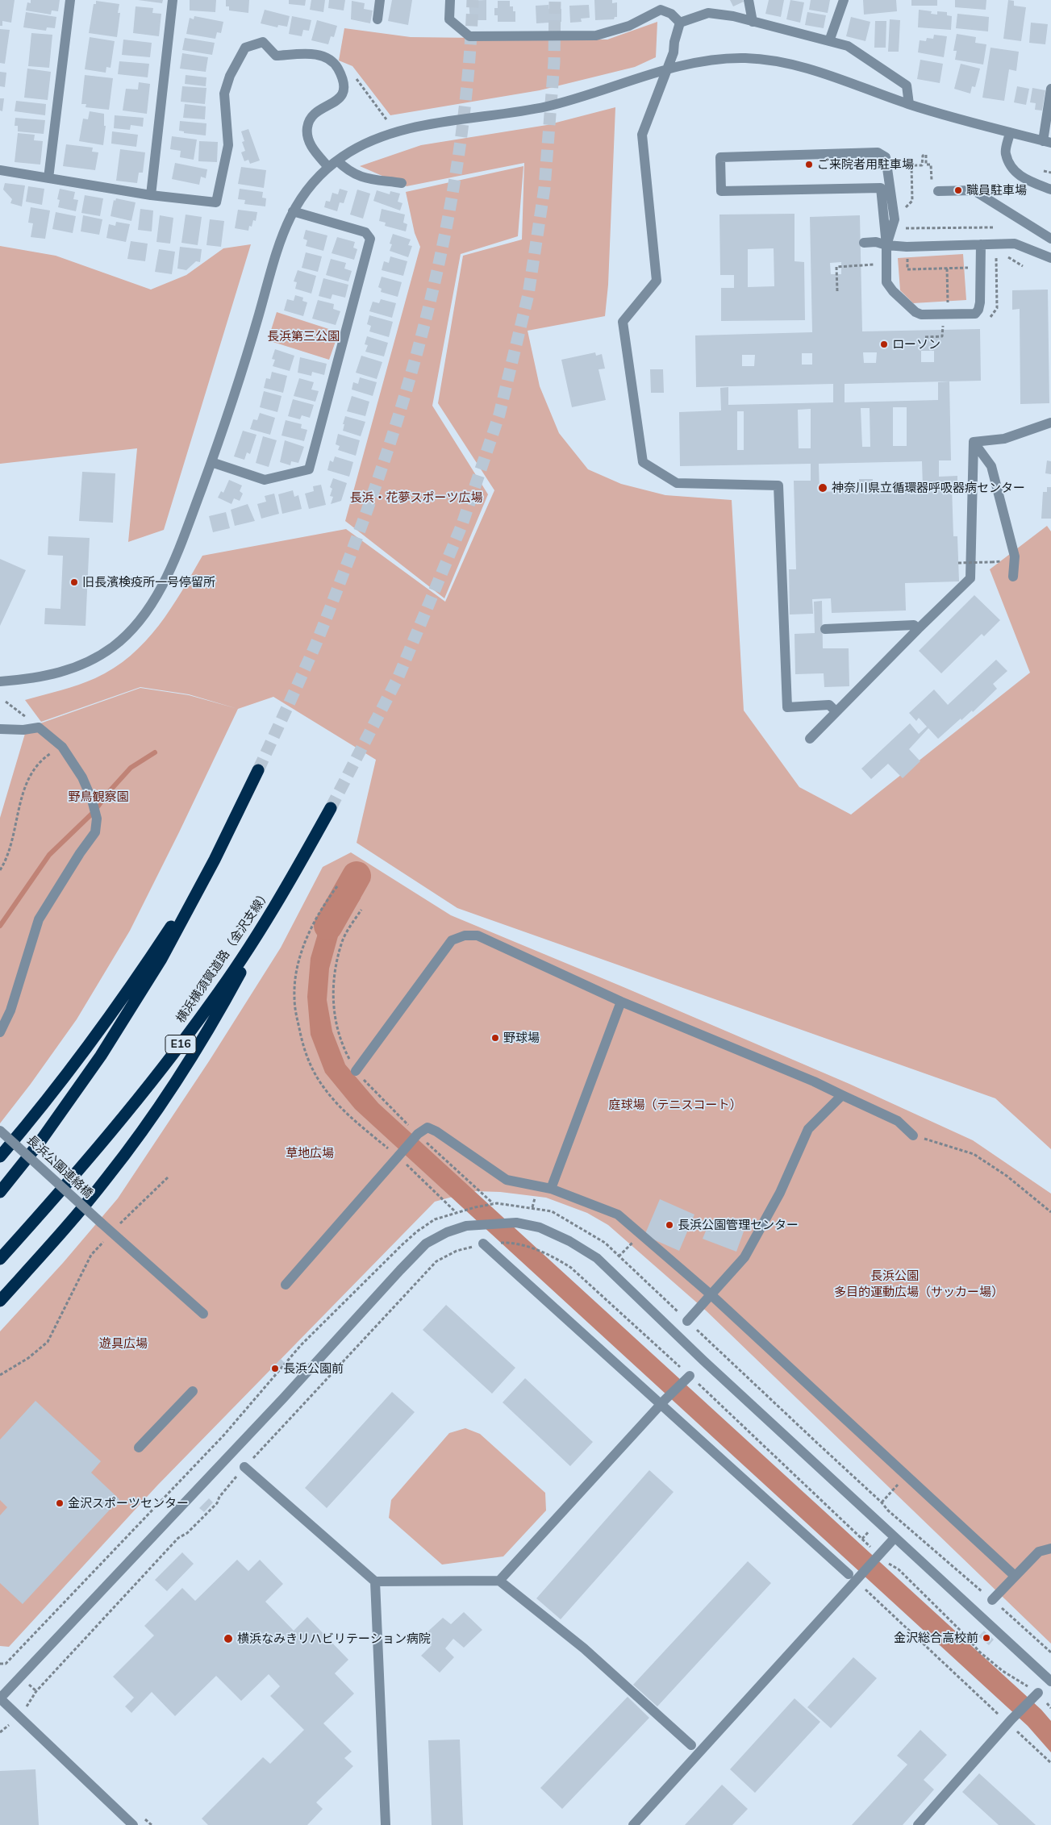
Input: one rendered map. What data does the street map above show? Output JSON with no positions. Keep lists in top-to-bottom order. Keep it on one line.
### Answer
{"streets":{"highway":["横浜横須賀道路（金沢支線）","E16"],"street":["長浜公園連絡橋"]},"parks":["長浜第三公園","長浜・花夢スポーツ広場","野鳥観察園","庭球場（テニスコート）","草地広場","長浜公園","多目的運動広場（サッカー場）","遊具広場"],"places":["ご来院者用駐車場","職員駐車場","ローソン","神奈川県立循環器呼吸器病センター","旧長濱検疫所一号停留所","野球場","長浜公園管理センター","長浜公園前","金沢スポーツセンター","金沢総合高校前","横浜なみきリハビリテーション病院"]}
